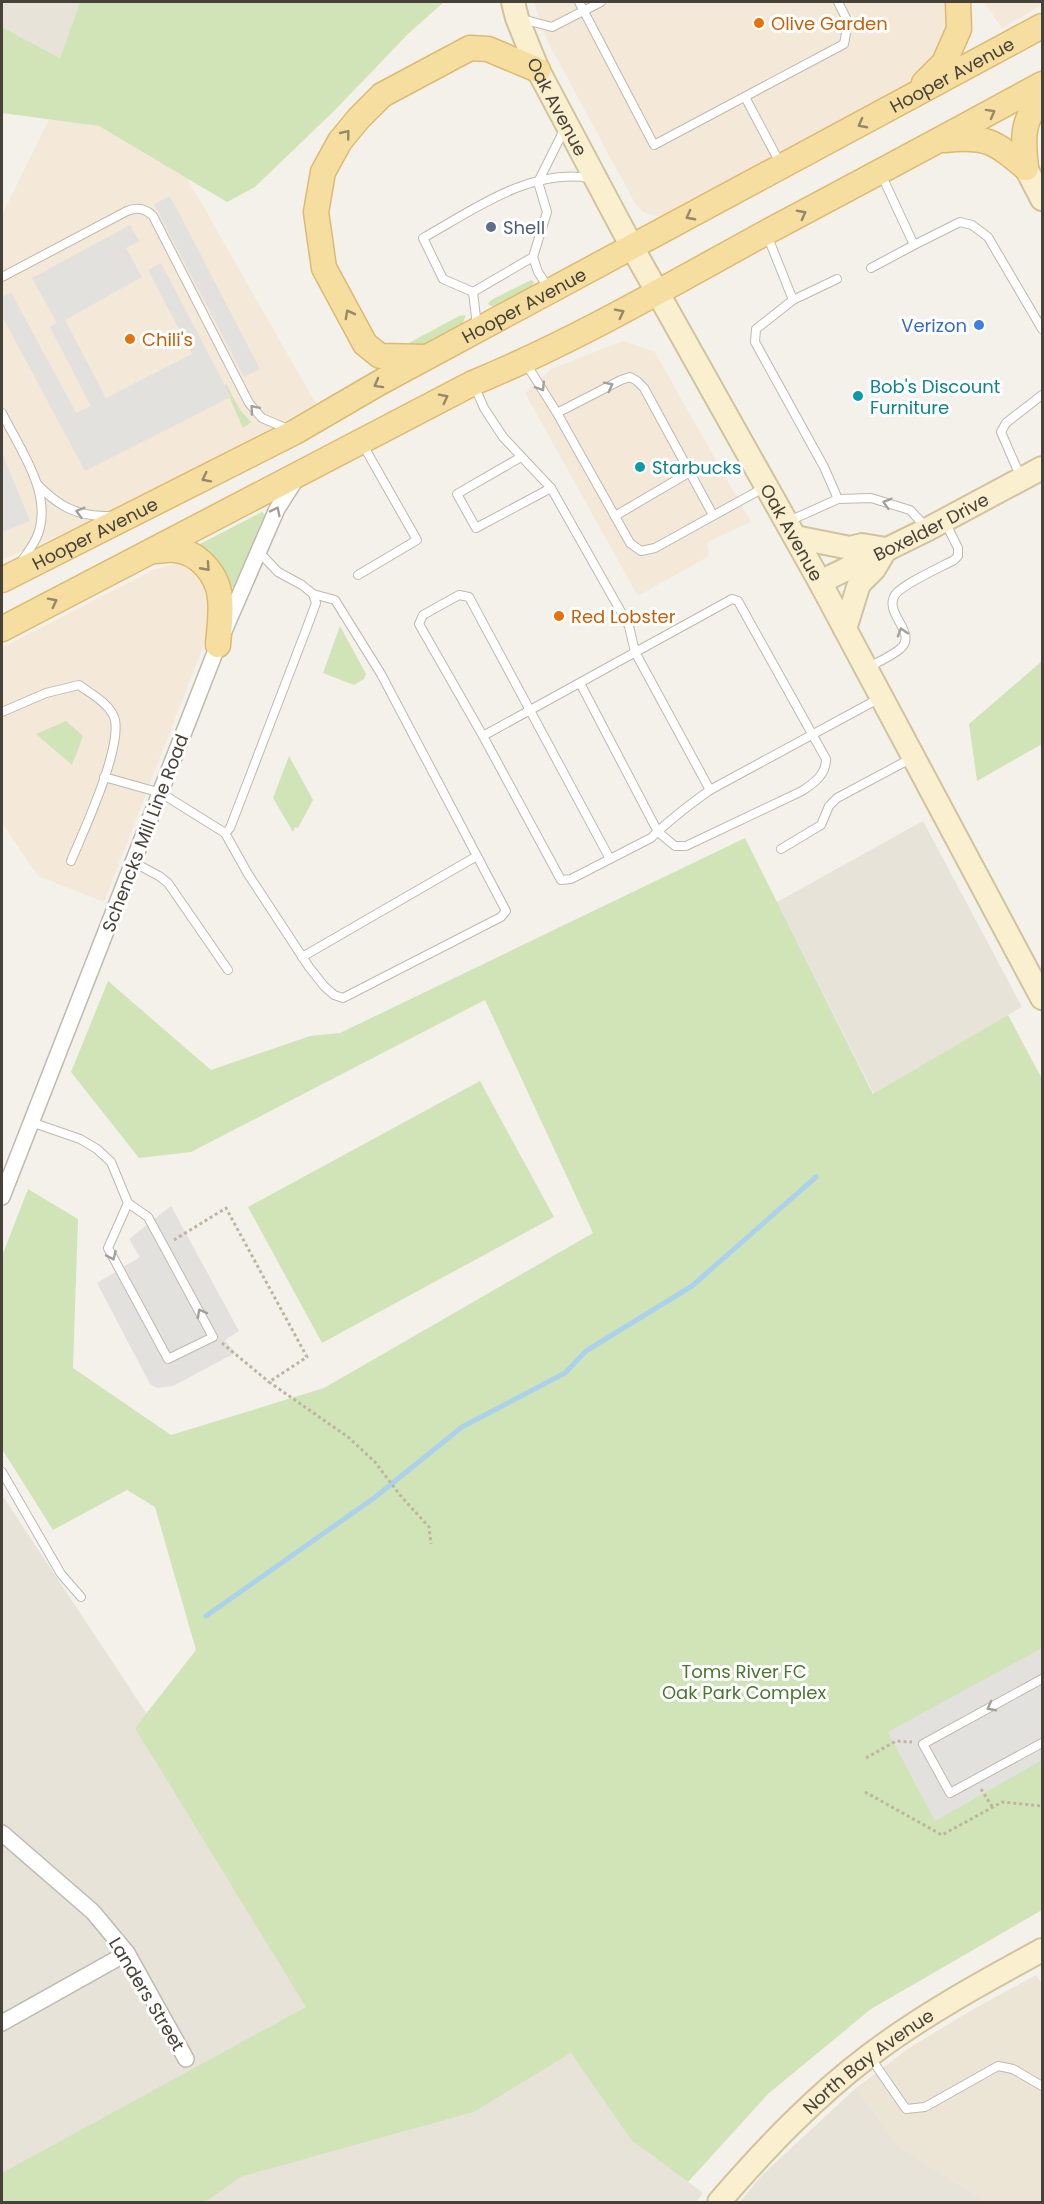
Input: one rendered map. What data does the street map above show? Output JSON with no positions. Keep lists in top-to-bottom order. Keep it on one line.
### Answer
{"streets":{"main road":["Hooper Avenue"],"street":["Oak Avenue","Boxelder Drive","Schencks Mill Line Road","Landers Street","North Bay Avenue"]},"crossings":[["Hooper Avenue","Oak Avenue"],["Oak Avenue","Boxelder Drive"]],"parks":["Toms River FC Oak Park Complex"],"places":["Olive Garden","Shell","Verizon","Chili's","Bob's Discount Furniture","Starbucks","Red Lobster"]}
